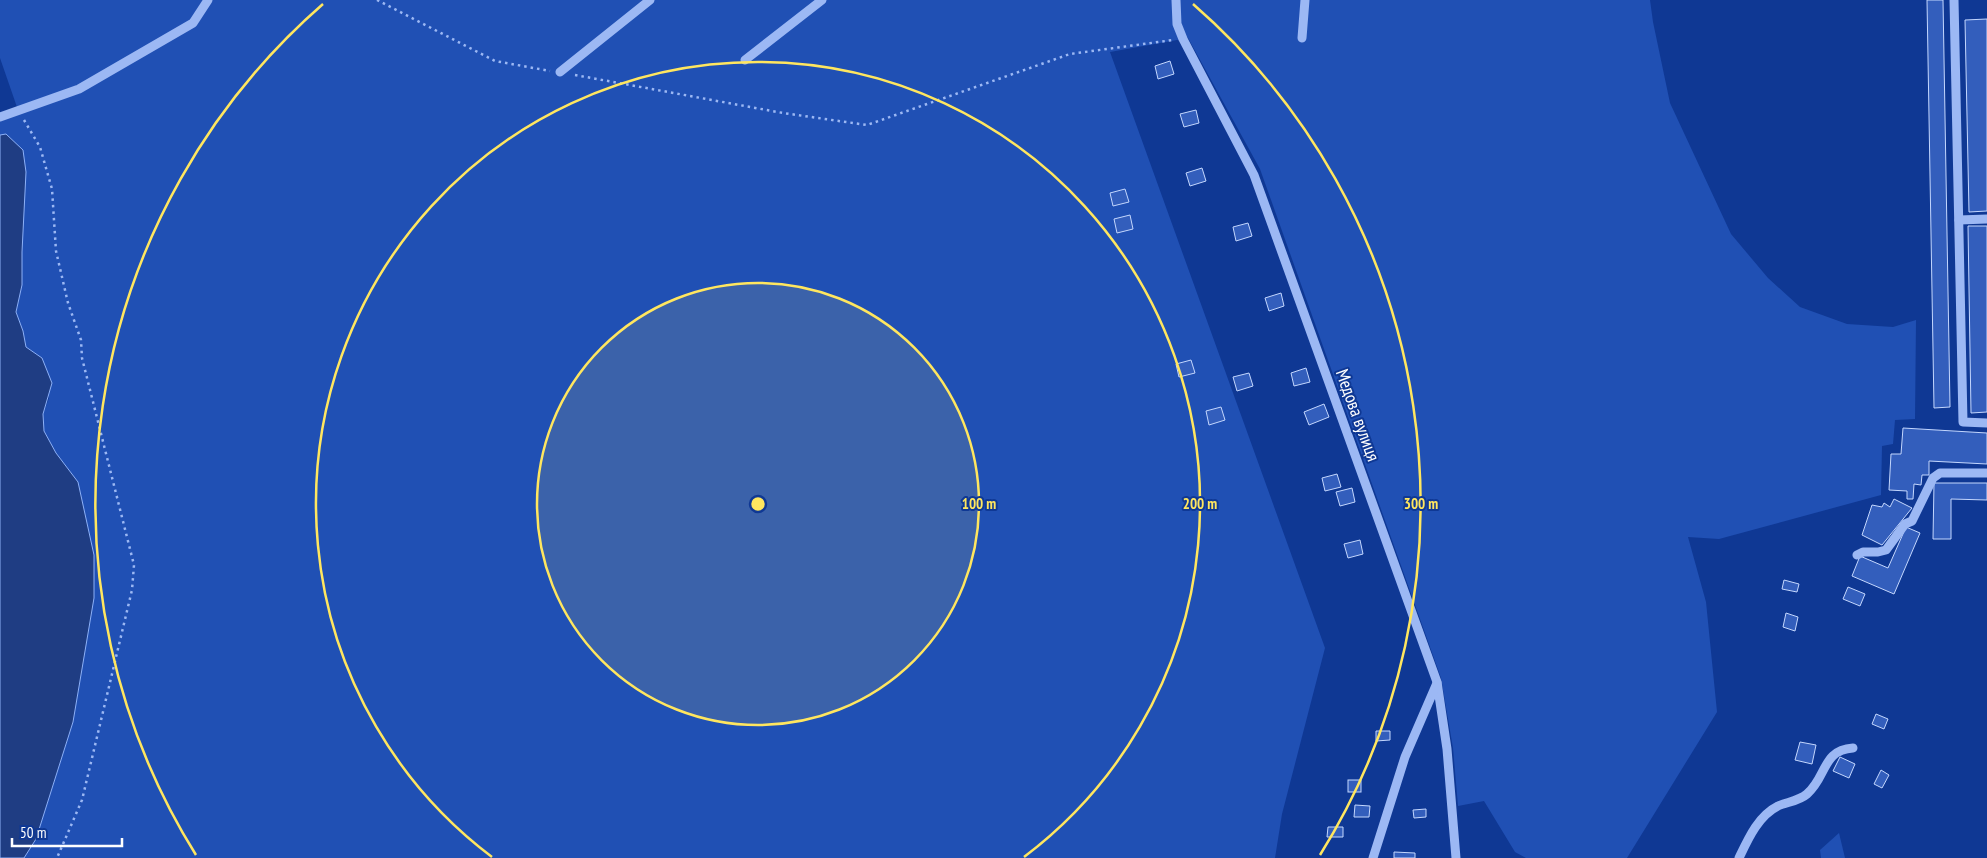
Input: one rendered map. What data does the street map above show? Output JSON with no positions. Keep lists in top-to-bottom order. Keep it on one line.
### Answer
{"streets":{"street":["Медова вулиця"]},"scale_bar":"50 m","rings":["100 m","200 m","300 m"]}
